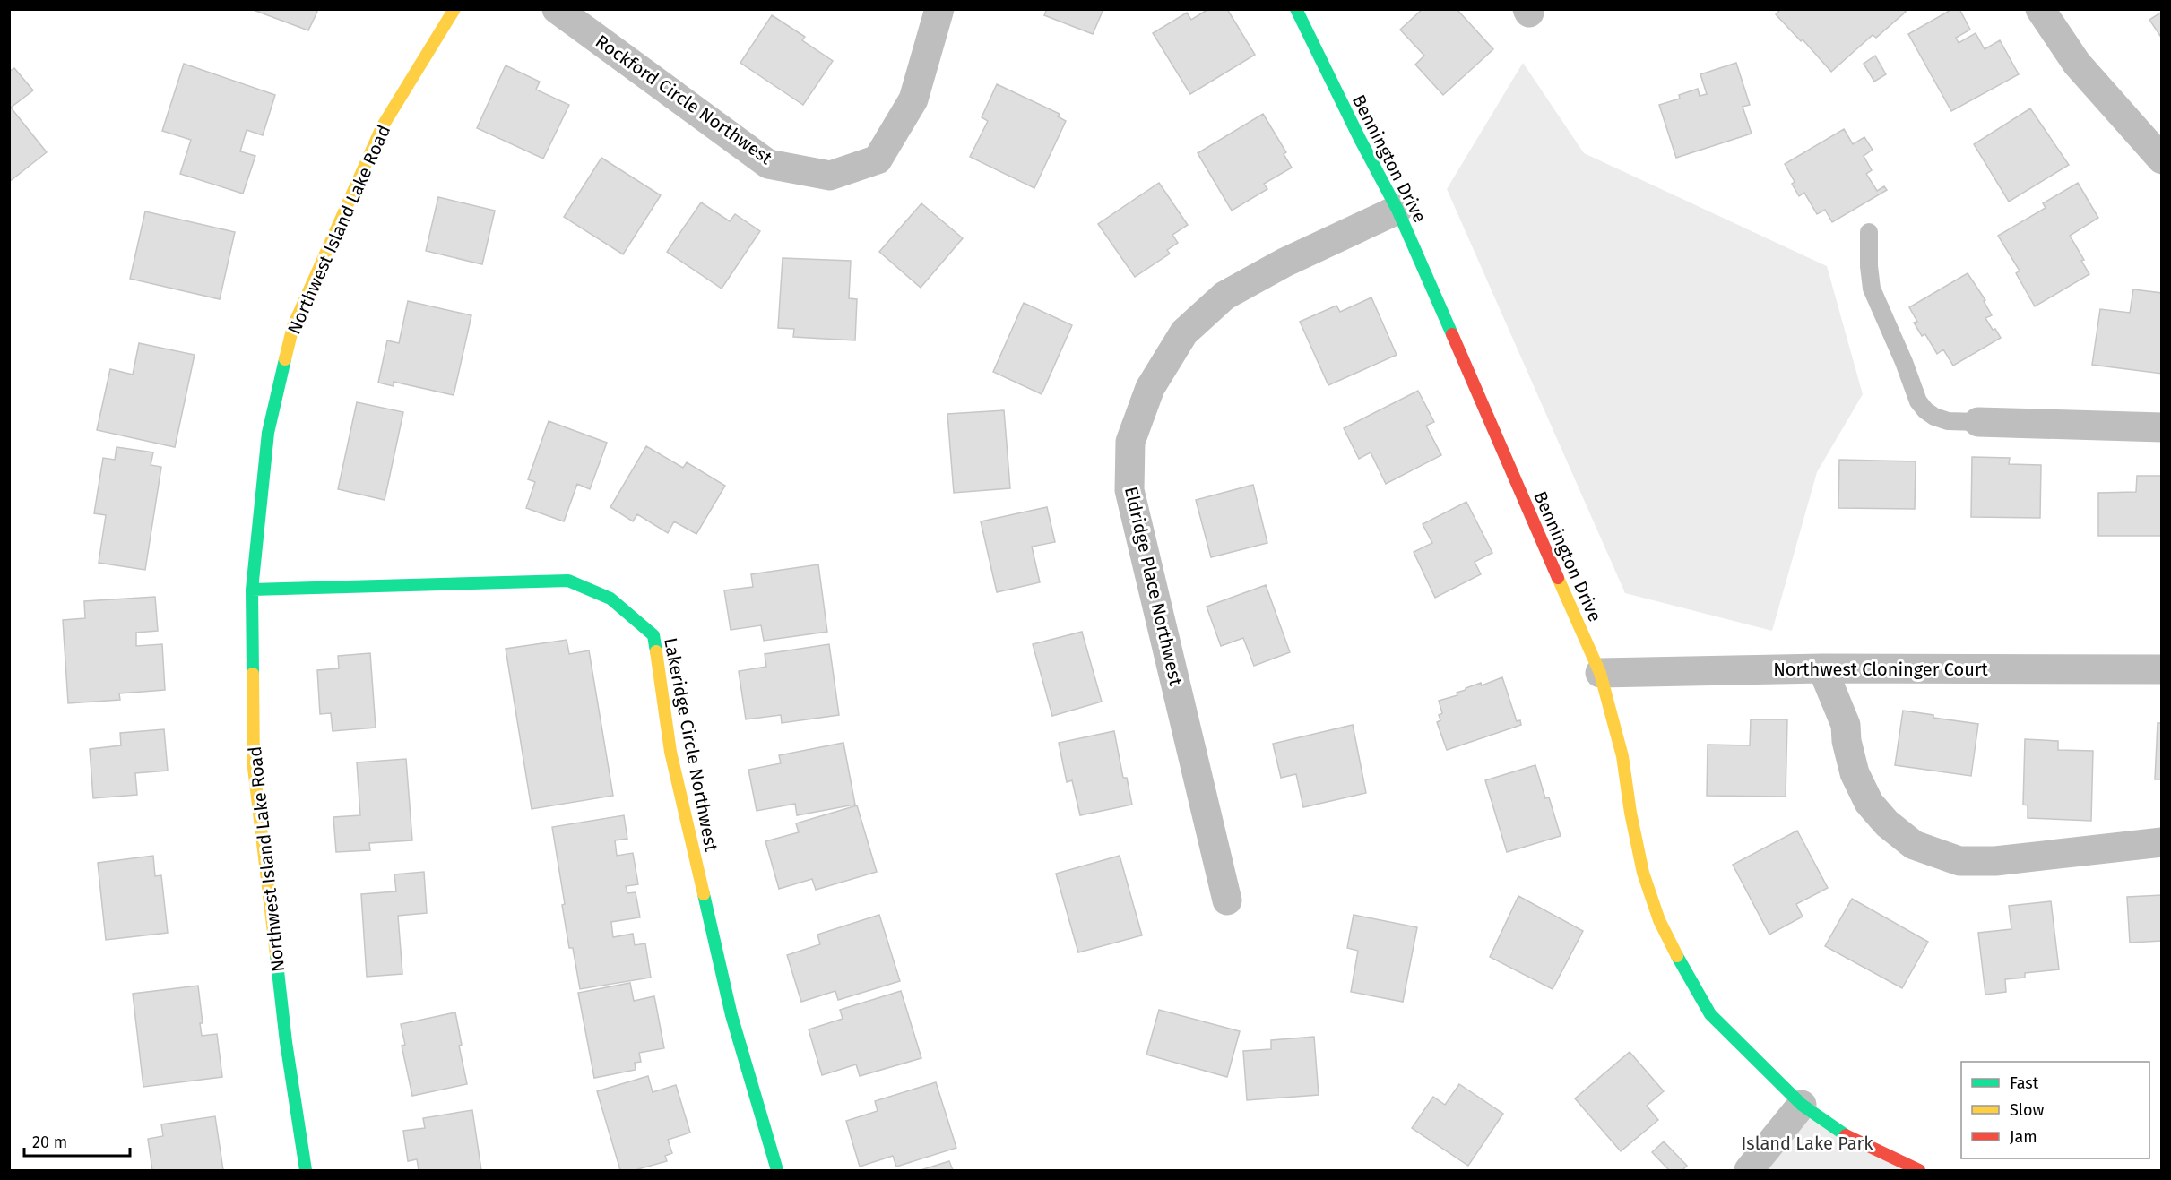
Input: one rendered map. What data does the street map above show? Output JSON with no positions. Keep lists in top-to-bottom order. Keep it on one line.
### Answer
{"streets":{"street":["Rockford Circle Northwest","Bennington Drive","Northwest Island Lake Road","Eldridge Place Northwest","Northwest Cloninger Court","Lakeridge Circle Northwest"]},"crossings":[["Bennington Drive","Eldridge Place Northwest"],["Bennington Drive","Northwest Cloninger Court"],["Northwest Island Lake Road","Lakeridge Circle Northwest"]],"parks":["Island Lake Park"],"legend":["Fast","Slow","Jam"],"scale_bar":"20 m"}
